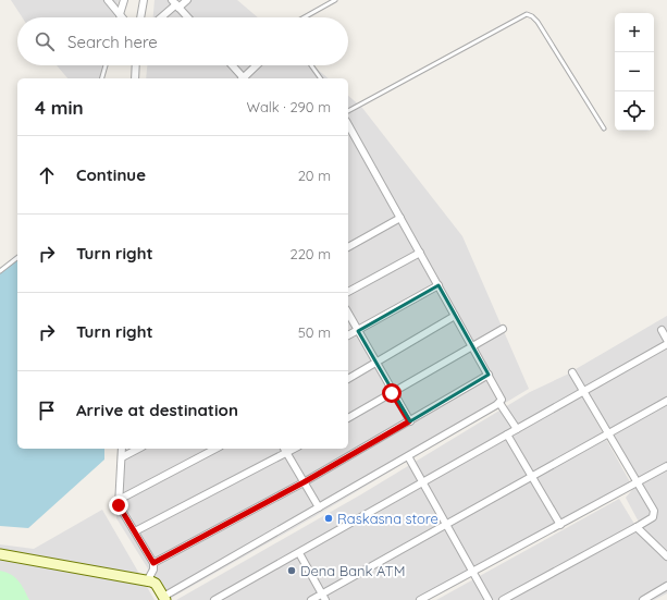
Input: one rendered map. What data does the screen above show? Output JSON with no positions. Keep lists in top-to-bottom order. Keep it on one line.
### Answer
{"places":["Raskasna store","Dena Bank ATM"],"page":{"map_buttons":["+","−"],"search":"Search here","heading":["4 min","Walk · 290 m"],"list":[["Continue","20 m"],["Turn right","220 m"],["Turn right","50 m"],"Arrive at destination"]}}
